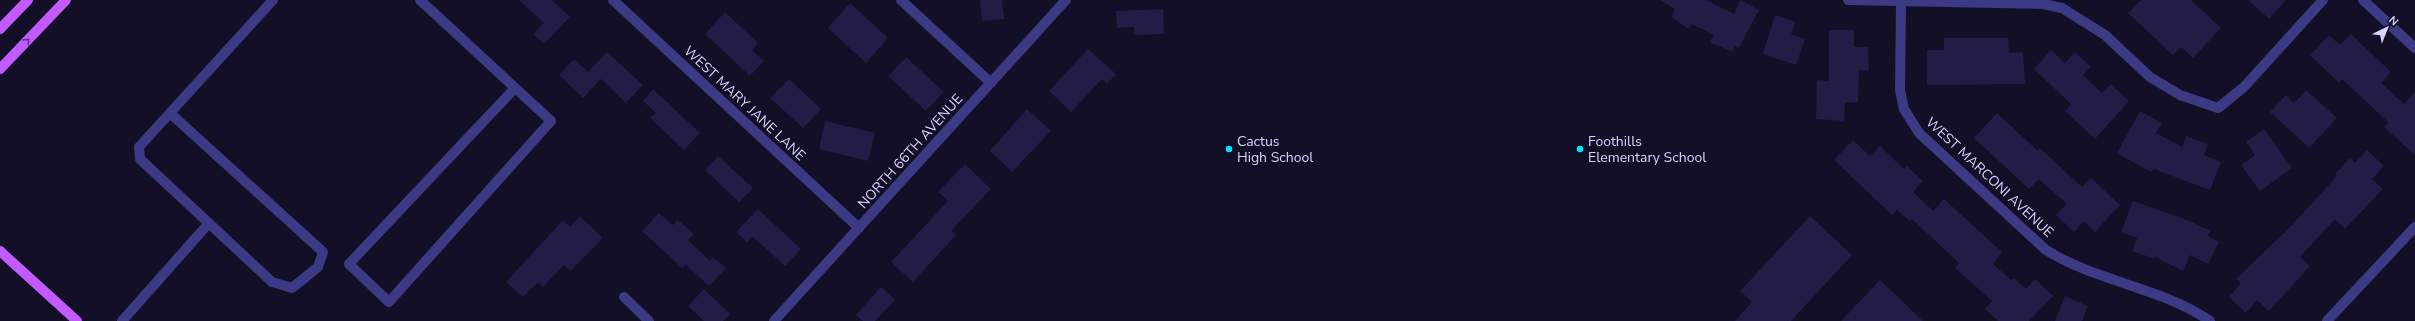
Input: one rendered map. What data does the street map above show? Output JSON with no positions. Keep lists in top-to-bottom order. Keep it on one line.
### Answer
{"streets":{"street":["WEST MARY JANE LANE","NORTH 66TH AVENUE","WEST MARCONI AVENUE"]},"crossings":[["WEST MARY JANE LANE","NORTH 66TH AVENUE"]],"places":["Cactus High School","Foothills Elementary School"],"north":"top right"}
